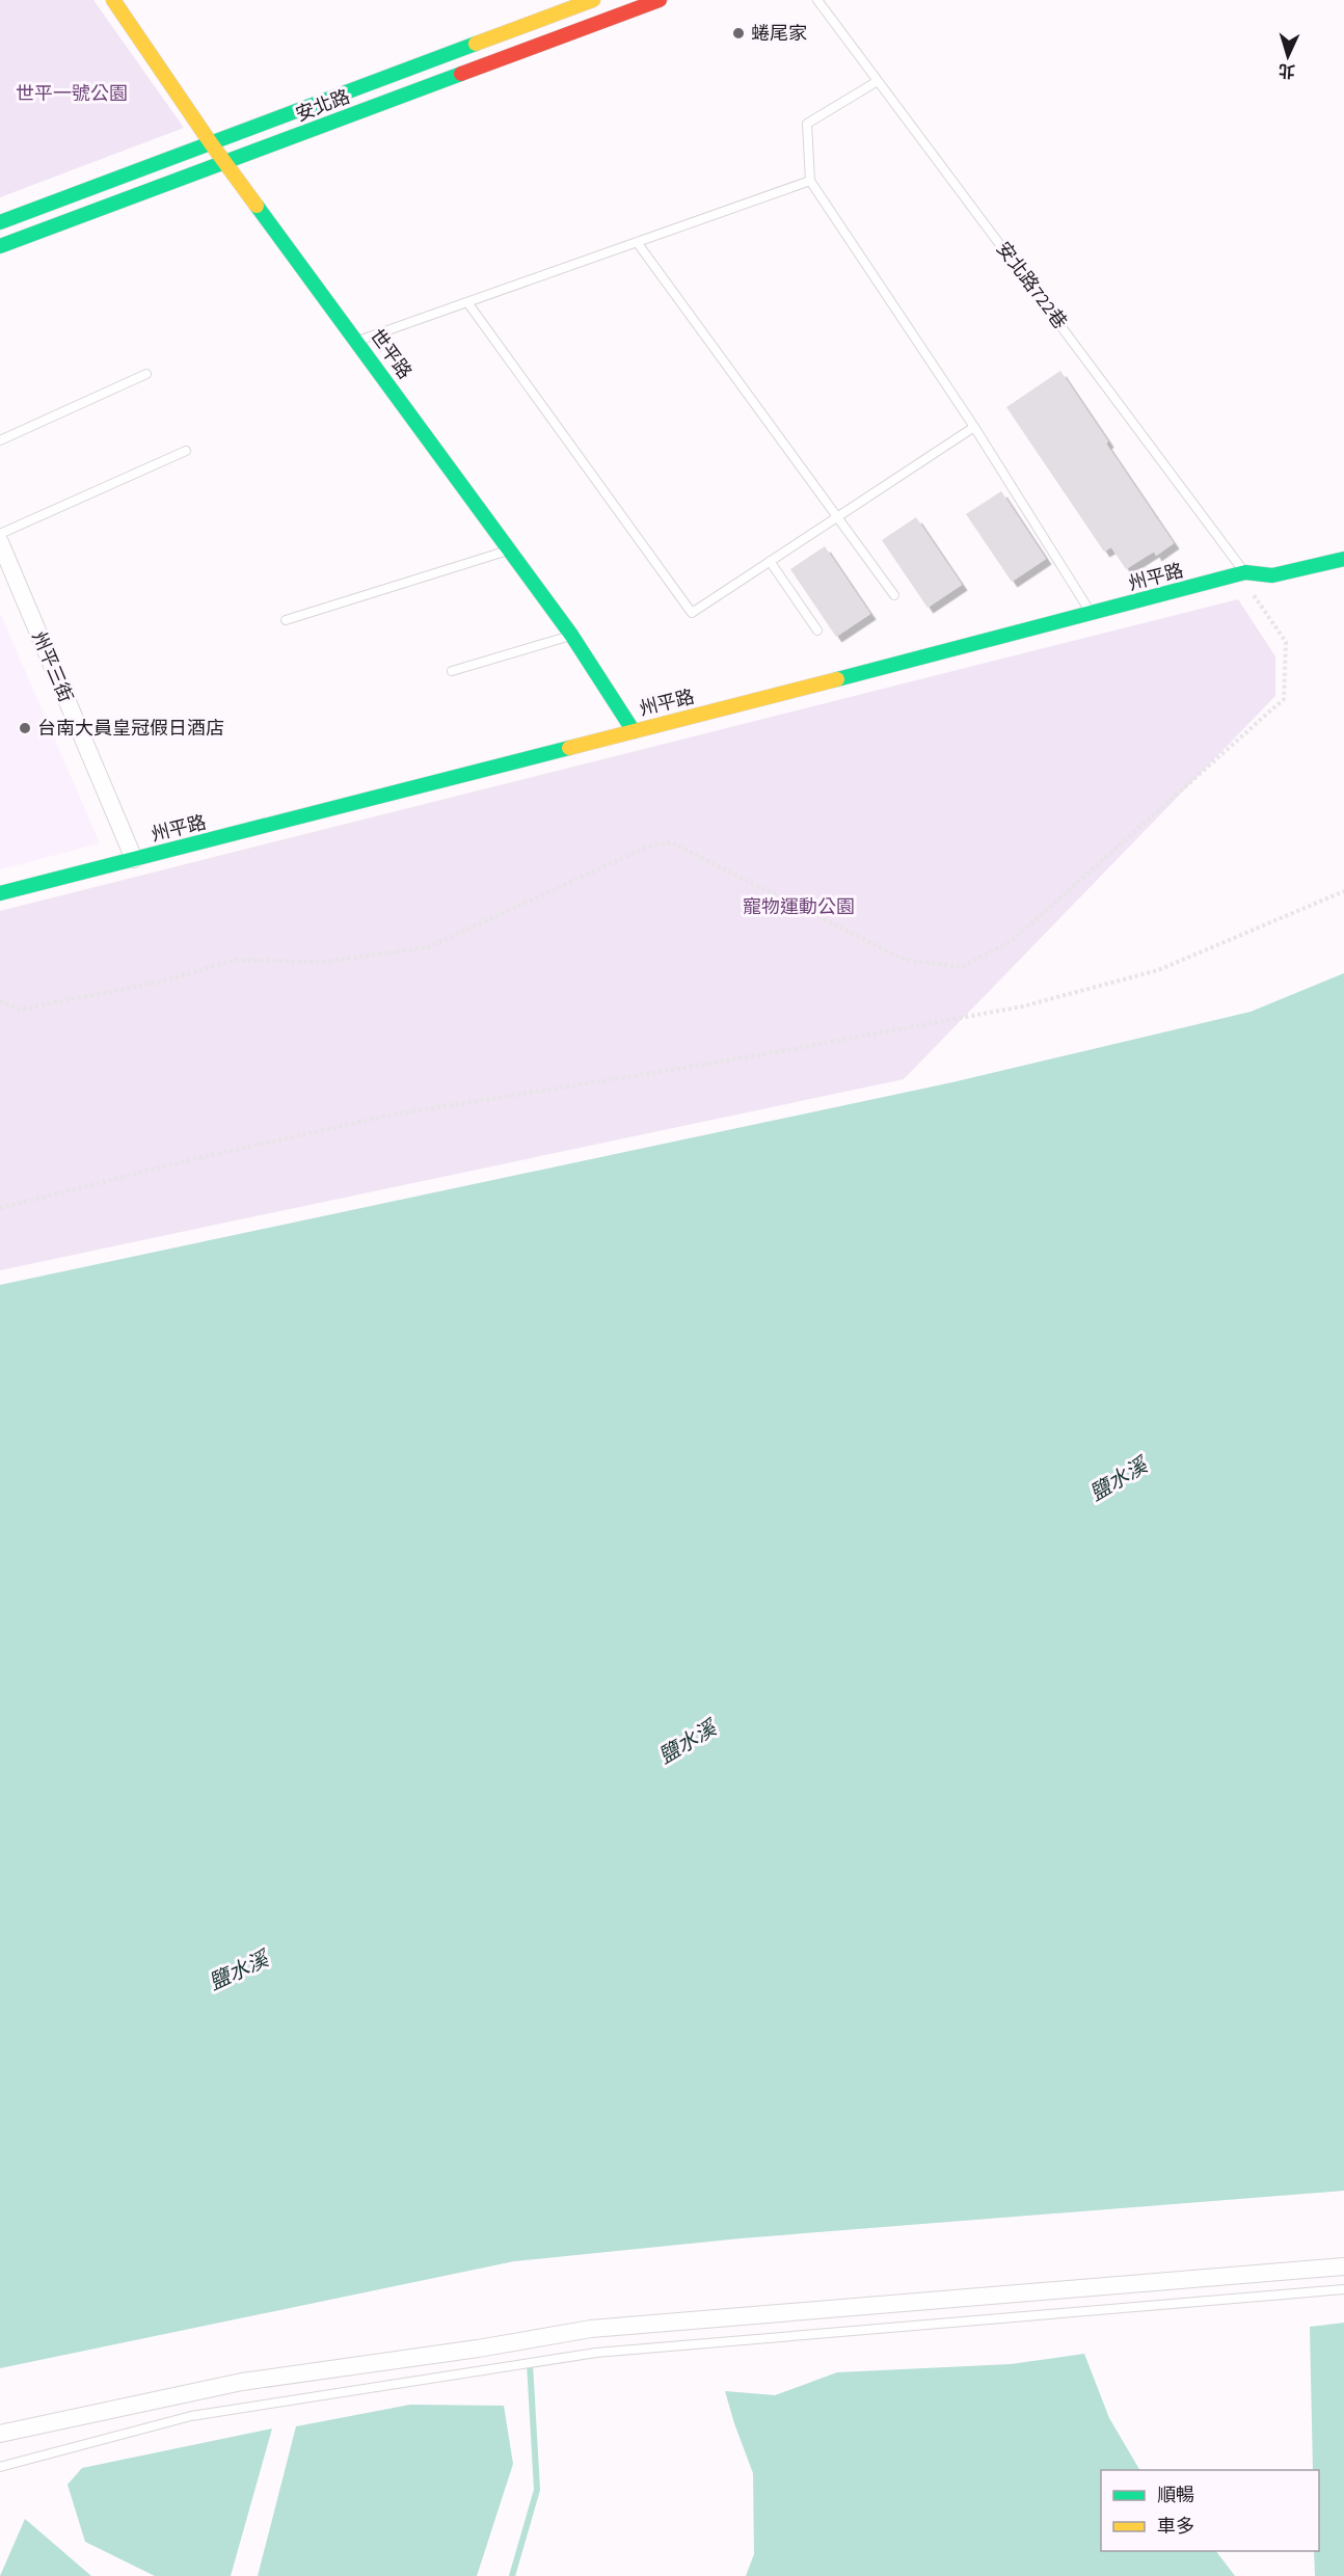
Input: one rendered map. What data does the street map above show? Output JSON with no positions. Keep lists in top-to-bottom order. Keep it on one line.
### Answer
{"streets":{"street":["安北路","世平路","州平路","州平三街"],"lane":["安北路722巷"]},"crossings":[["安北路","世平路"],["安北路722巷","州平路"],["世平路","州平路"],["州平路","州平三街"]],"water":["鹽水溪"],"parks":["世平一號公園","寵物運動公園"],"places":["蜷尾家","台南大員皇冠假日酒店"],"legend":["順暢","車多"],"north":"bottom"}
